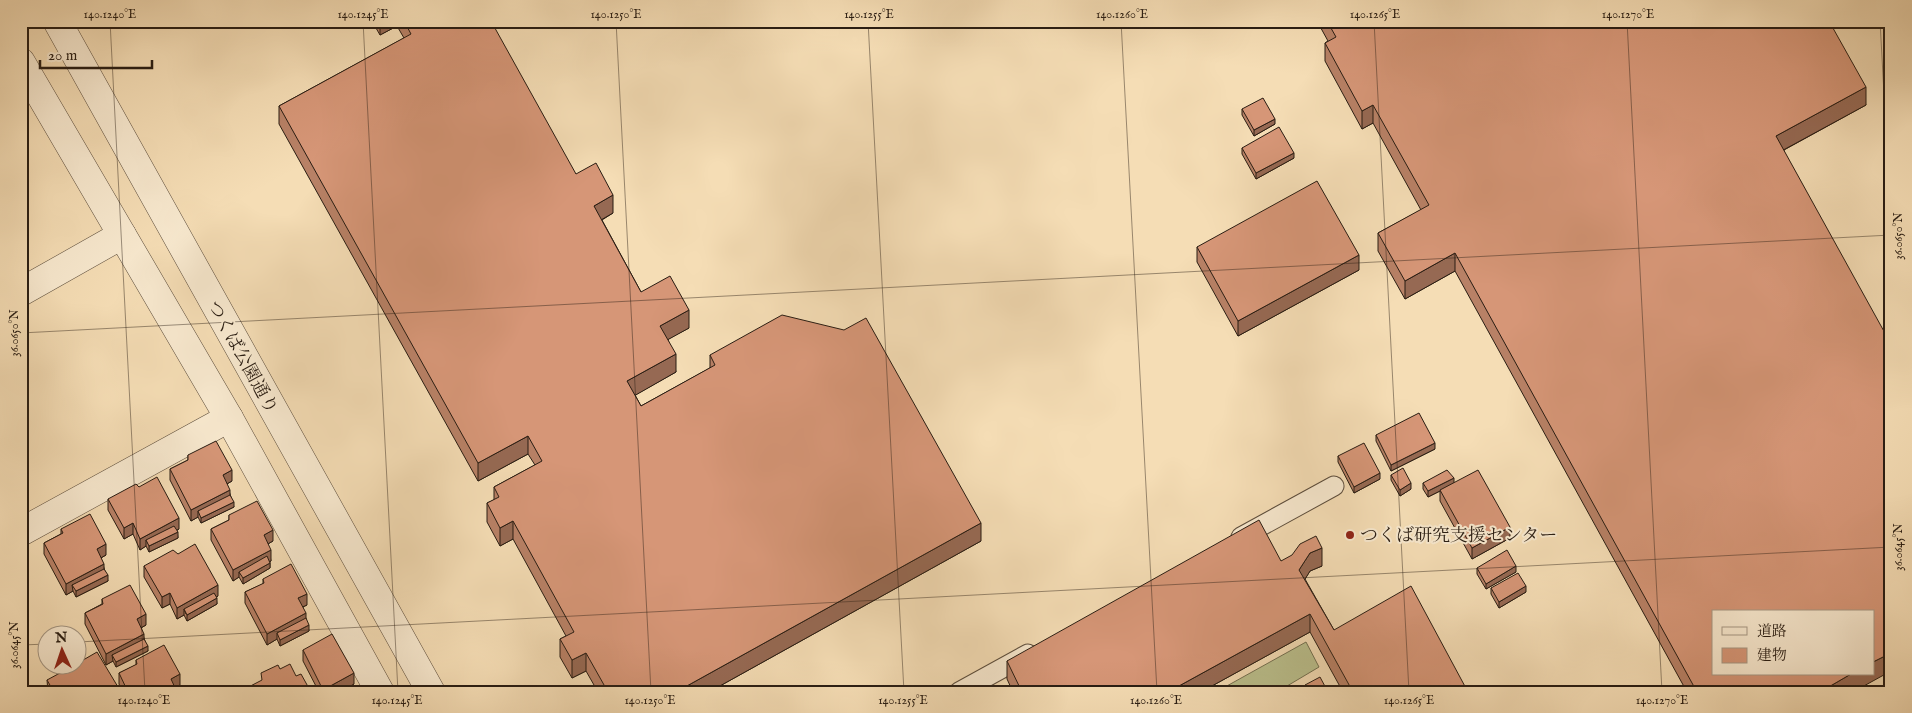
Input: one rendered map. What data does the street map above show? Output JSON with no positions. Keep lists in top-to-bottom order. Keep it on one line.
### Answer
{"streets":{"street":["つくば公園通り"]},"places":["つくば研究支援センター"],"legend":["道路","建物"],"scale_bar":"20 m","north":"top","coordinates":["140.1240°E","140.1245°E","140.1250°E","140.1255°E","140.1260°E","140.1265°E","140.1270°E","36.0650°N","36.0645°N"]}
